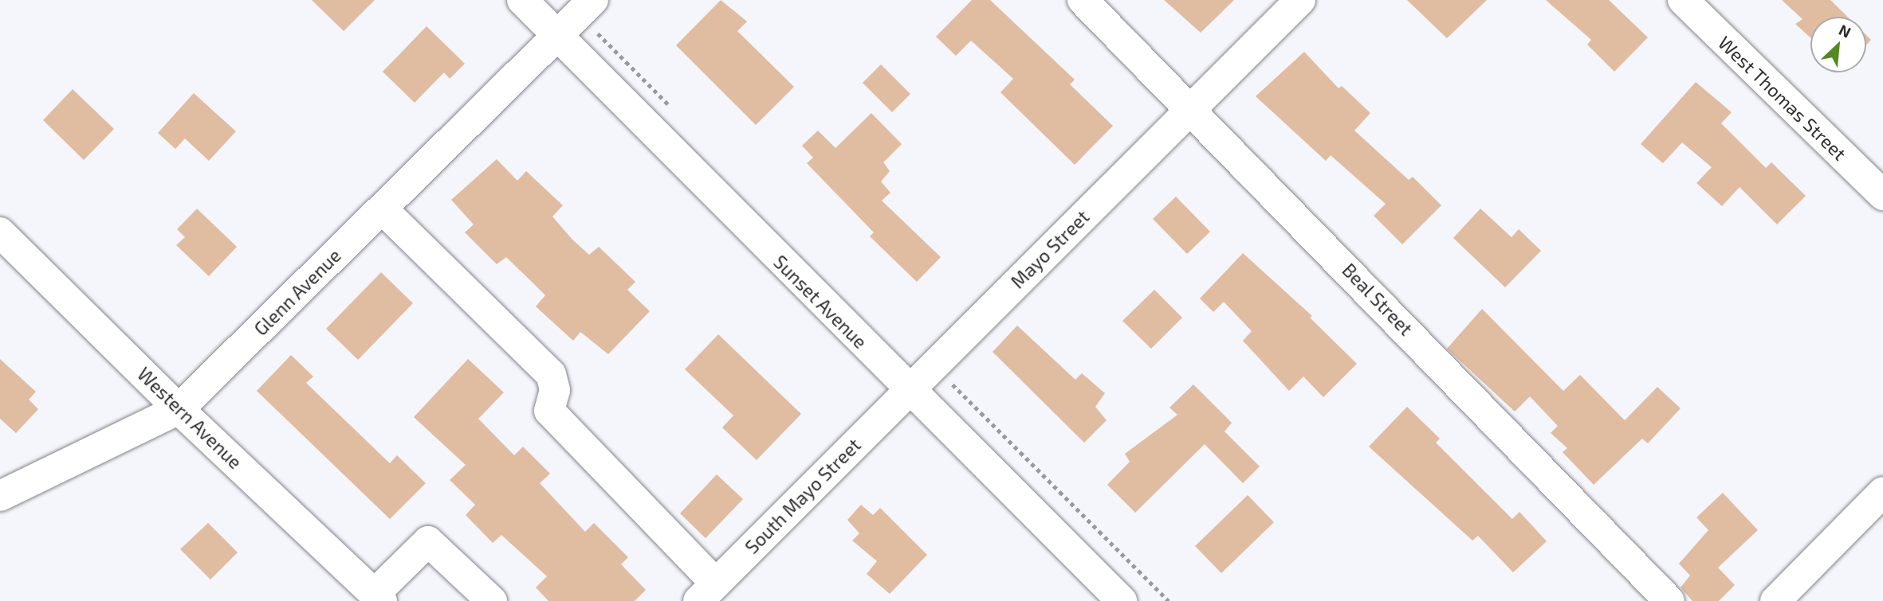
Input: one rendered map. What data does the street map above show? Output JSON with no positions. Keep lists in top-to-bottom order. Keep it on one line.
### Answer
{"streets":{"street":["West Thomas Street","Mayo Street","Glenn Avenue","Beal Street","Sunset Avenue","Western Avenue","South Mayo Street"]},"crossings":[["Mayo Street","Beal Street"],["Mayo Street","Sunset Avenue"],["Mayo Street","South Mayo Street"],["Glenn Avenue","Sunset Avenue"],["Glenn Avenue","Western Avenue"],["Sunset Avenue","South Mayo Street"]],"north":"top right"}
